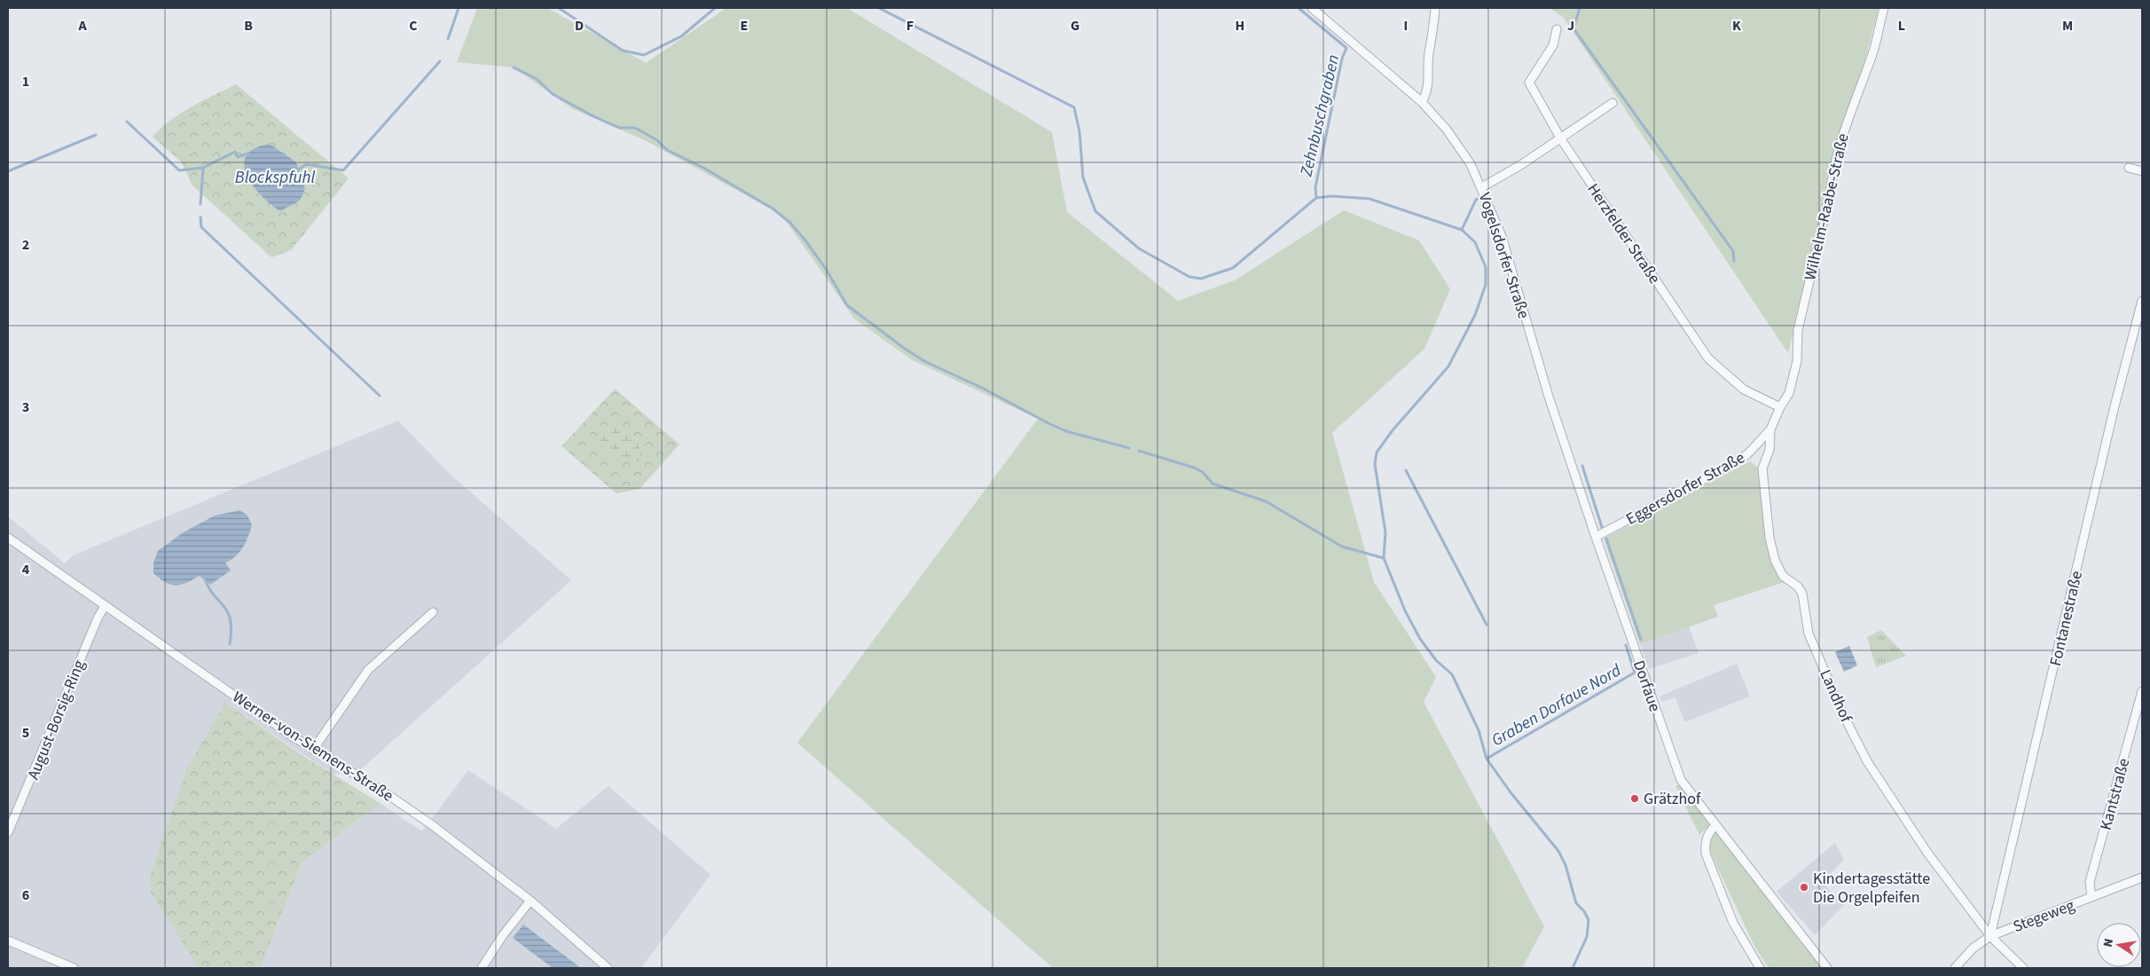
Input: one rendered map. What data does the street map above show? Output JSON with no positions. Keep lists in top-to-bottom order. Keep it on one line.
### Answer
{"streets":{"street":["Wilhelm-Raabe-Straße","Herzfelder Straße","Vogelsdorfer Straße","Eggersdorfer Straße","Fontanestraße","Dorfaue","Landhof","August-Borsig-Ring","Werner-von-Siemens-Straße","Kantstraße","Stegeweg"]},"crossings":[["Wilhelm-Raabe-Straße","Herzfelder Straße"],["Wilhelm-Raabe-Straße","Eggersdorfer Straße"],["Herzfelder Straße","Eggersdorfer Straße"],["Vogelsdorfer Straße","Eggersdorfer Straße"],["Vogelsdorfer Straße","Dorfaue"],["Eggersdorfer Straße","Dorfaue"],["Eggersdorfer Straße","Landhof"],["Fontanestraße","Landhof"],["Fontanestraße","Stegeweg"],["Landhof","Stegeweg"],["August-Borsig-Ring","Werner-von-Siemens-Straße"],["Kantstraße","Stegeweg"]],"water":["Zehnbuschgraben","Blockspfuhl","Graben Dorfaue Nord"],"places":["Grätzhof","Kindertagesstätte Die Orgelpfeifen"],"north":"left","grid":{"columns":["A","B","C","D","E","F","G","H","I","J","K","L","M"],"rows":["1","2","3","4","5","6"]}}
